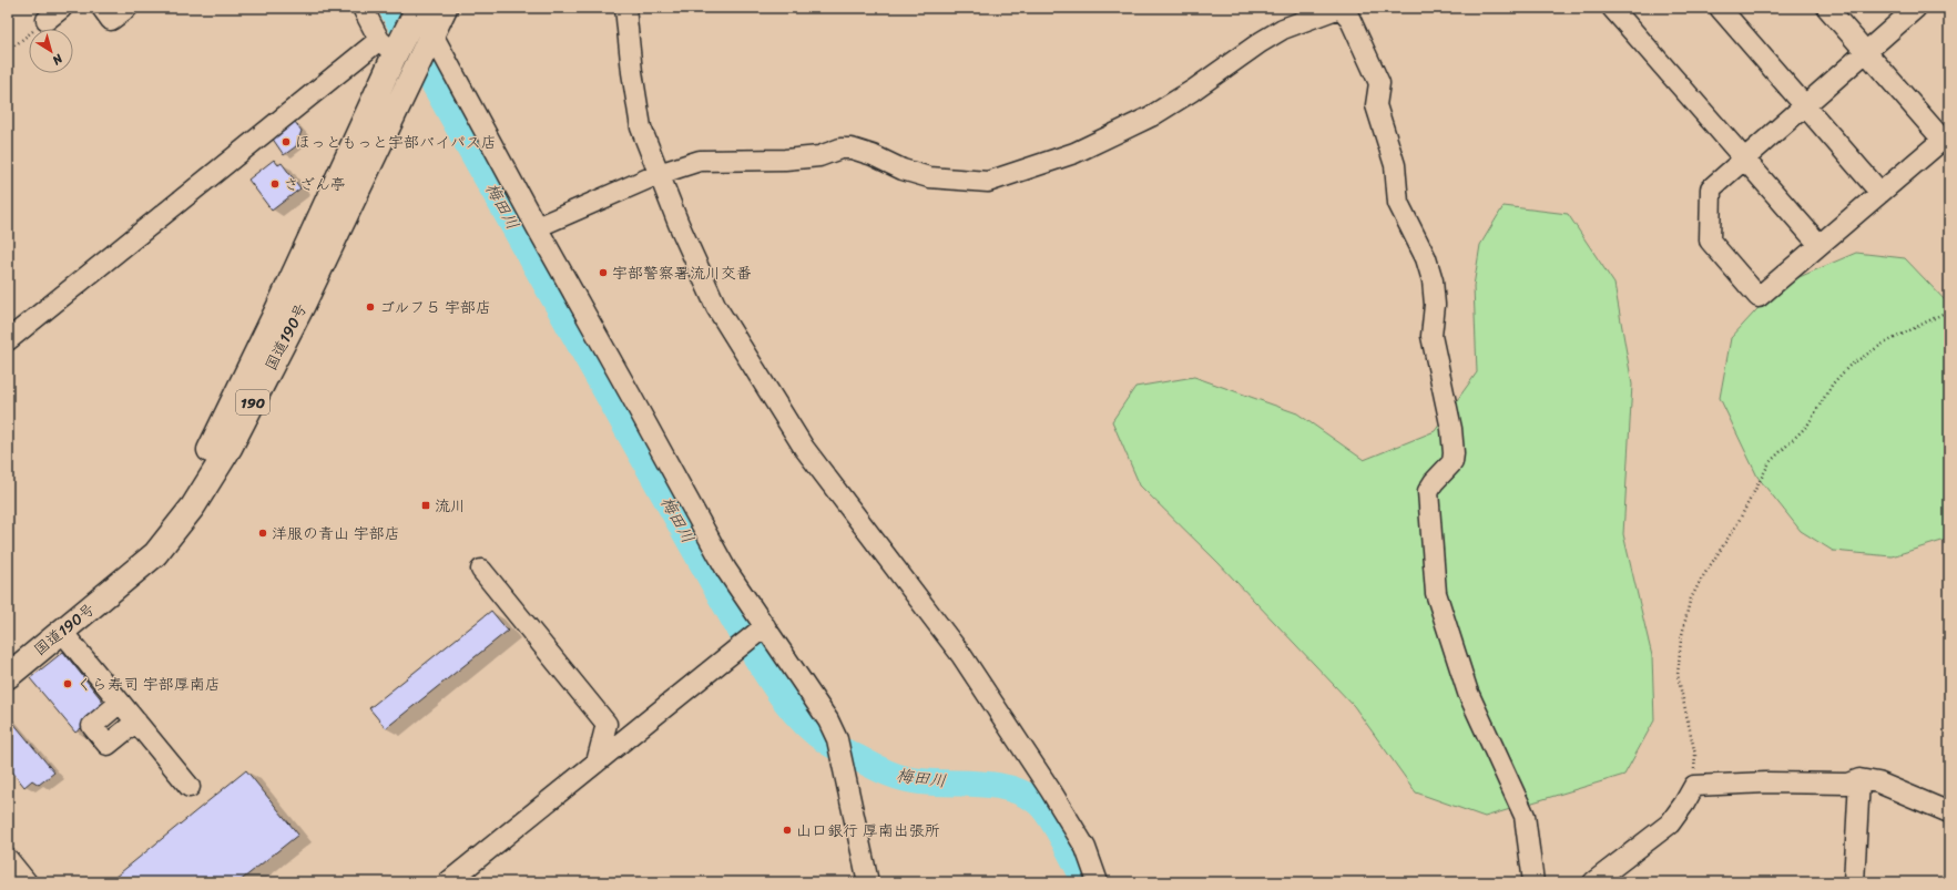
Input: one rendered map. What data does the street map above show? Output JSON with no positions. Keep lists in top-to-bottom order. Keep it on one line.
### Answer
{"streets":{"highway":["国道190号","190"]},"water":["梅田川"],"places":{"other":["ほっともっと宇部バイパス店","さざん亭","宇部警察署流川交番","ゴルフ５ 宇部店","洋服の青山 宇部店","くら寿司 宇部厚南店","山口銀行 厚南出張所"],"transit":["流川"]},"north":"bottom right"}
